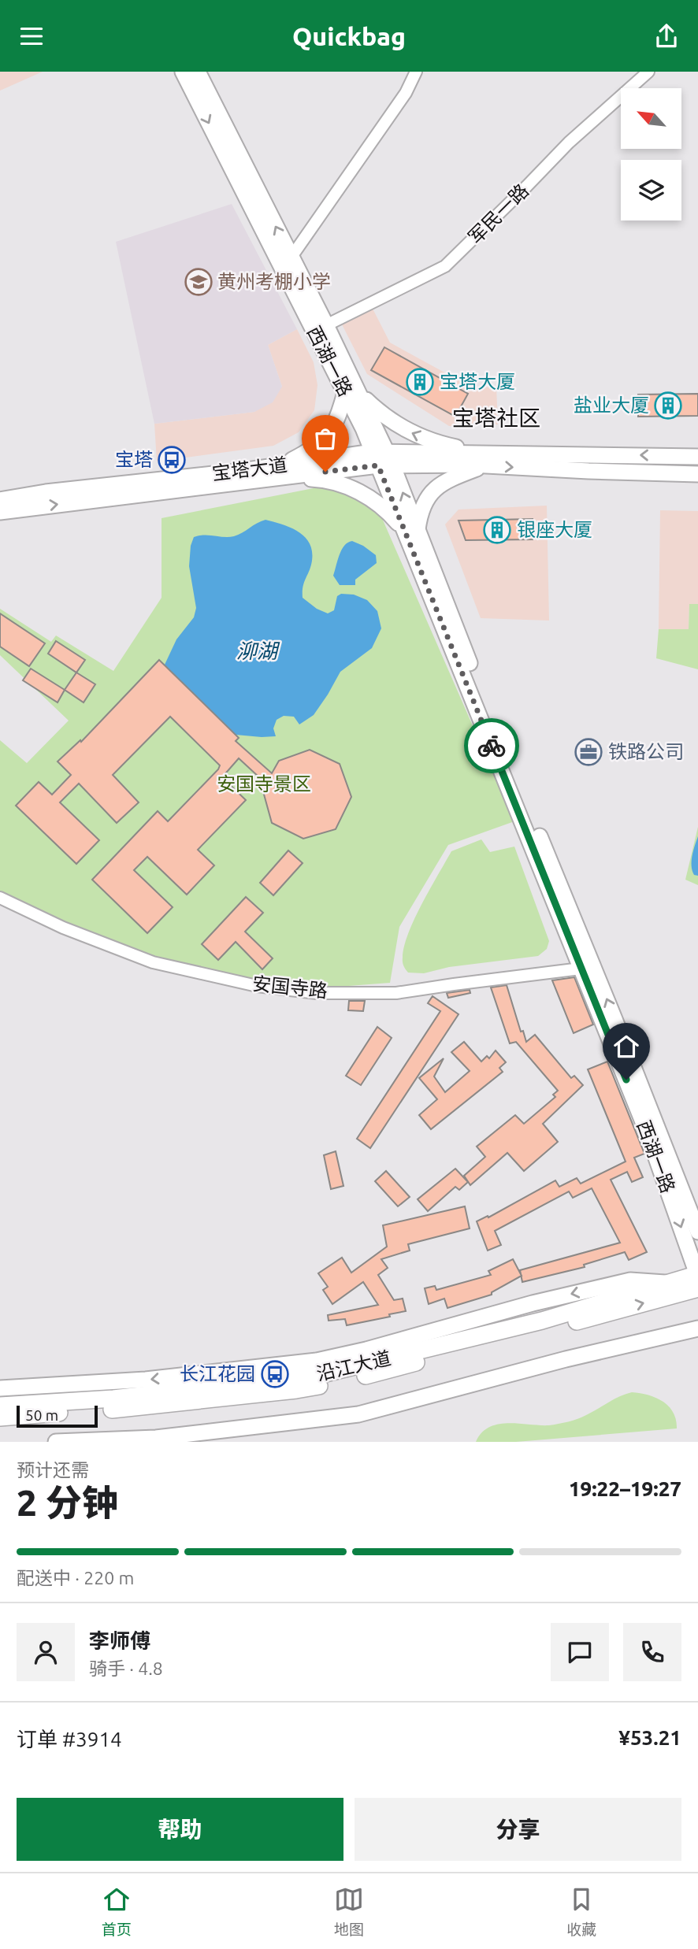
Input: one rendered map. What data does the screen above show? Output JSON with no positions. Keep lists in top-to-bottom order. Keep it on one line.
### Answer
{"streets":{"main road":["西湖一路","宝塔大道","沿江大道"],"street":["军民一路","安国寺路"]},"crossings":[["军民一路","西湖一路"],["西湖一路","宝塔大道"],["西湖一路","安国寺路"],["西湖一路","沿江大道"]],"districts":["宝塔社区"],"water":["泖湖"],"parks":["安国寺景区"],"places":{"school or university":["黄州考棚小学"],"building":["宝塔大厦","盐业大厦","银座大厦"],"bus stop":["宝塔","长江花园"],"office":["铁路公司"]},"scale_bar":"50 m","north":"top left","page":{"header":"Quickbag","scale":"50 m","heading":["2 分钟","预计还需","19:22–19:27"],"panel":["李师傅","骑手 · 4.8","订单 #3914","¥53.21"],"bar":"配送中 · 220 m","buttons":["帮助","分享"],"tabs":["首页","地图","收藏"]}}
